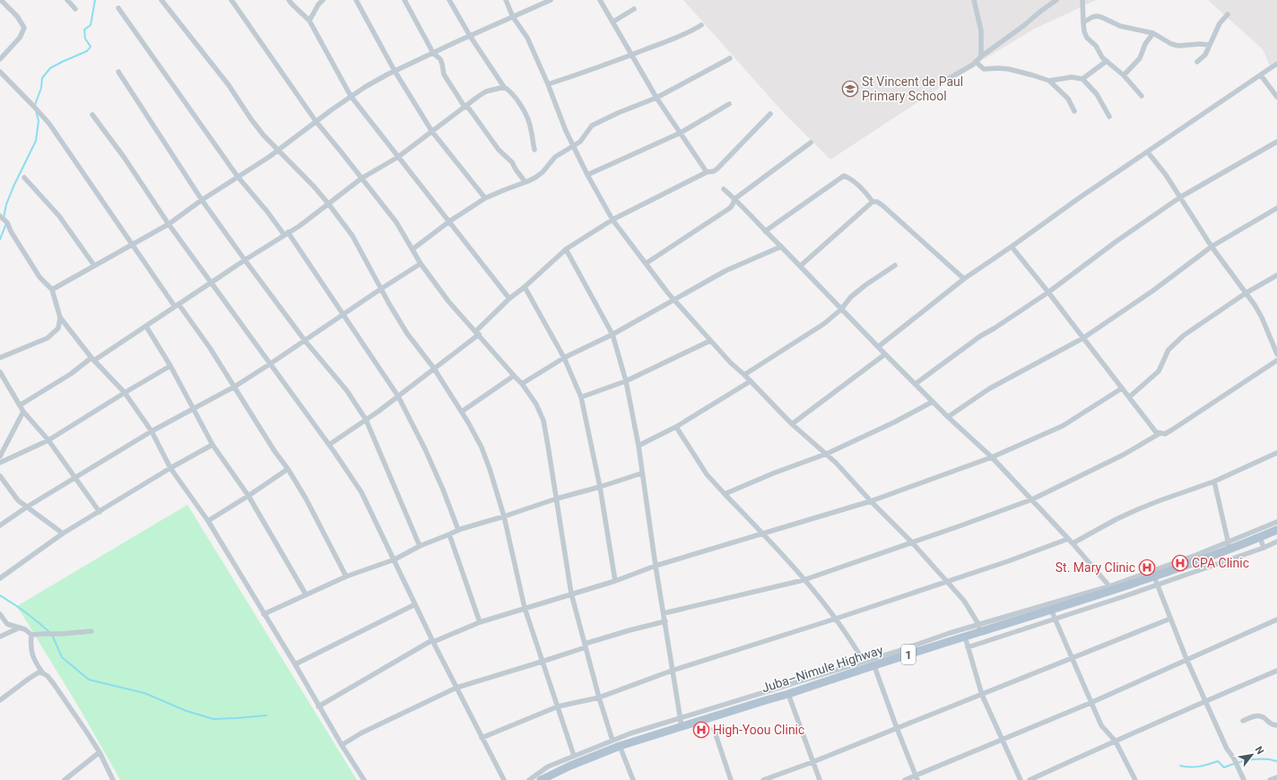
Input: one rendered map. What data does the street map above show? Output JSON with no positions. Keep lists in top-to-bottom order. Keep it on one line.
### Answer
{"streets":{"main road":["1","Juba–Nimule Highway"]},"places":{"school or university":["St Vincent de Paul Primary School"],"hospital":["CPA Clinic","St. Mary Clinic","High-Yoou Clinic"]},"north":"top right"}
